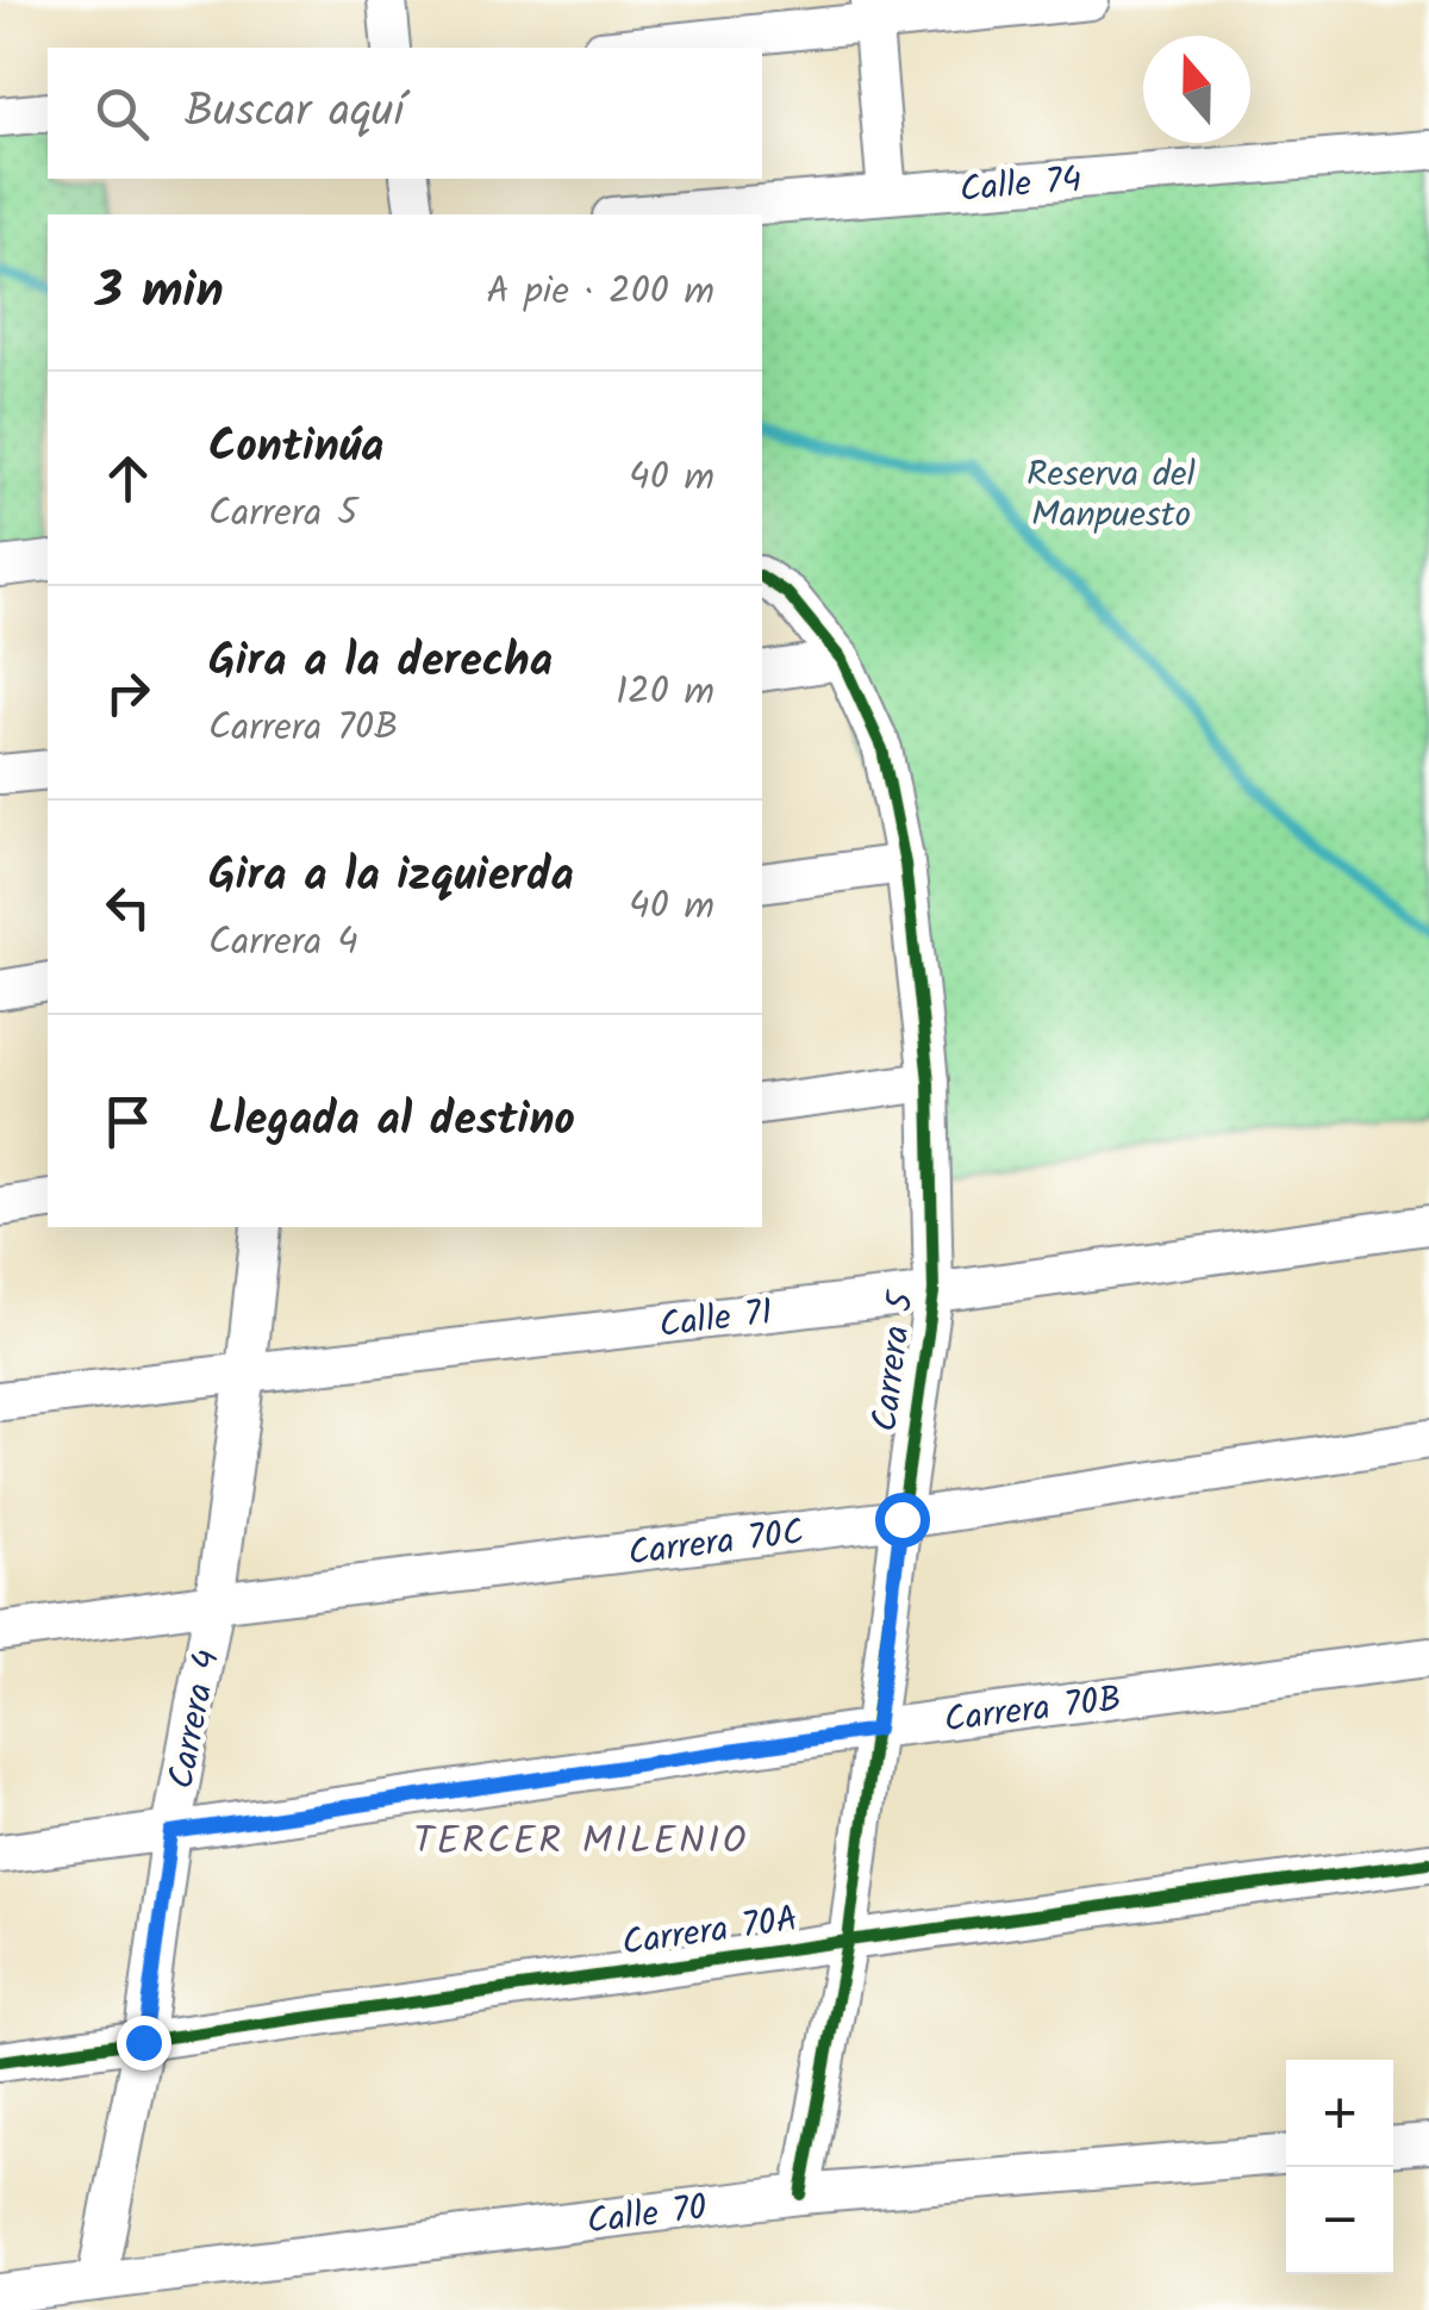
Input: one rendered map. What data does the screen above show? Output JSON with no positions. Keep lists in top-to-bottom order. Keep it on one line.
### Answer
{"streets":{"street":["Calle 74","Calle 71","Carrera 5","Carrera 70C","Carrera 70B","Carrera 4","Carrera 70A","Calle 70"]},"crossings":[["Calle 71","Carrera 5"],["Calle 71","Carrera 4"],["Carrera 5","Carrera 70C"],["Carrera 5","Carrera 70B"],["Carrera 5","Carrera 70A"],["Carrera 5","Calle 70"],["Carrera 70C","Carrera 4"],["Carrera 70B","Carrera 4"],["Carrera 4","Carrera 70A"],["Carrera 4","Calle 70"]],"districts":["TERCER MILENIO"],"parks":["Reserva del Manpuesto"],"north":"top","page":{"search":"Buscar aquí","heading":["3 min","A pie · 200 m"],"list":[["Continúa","Carrera 5","40 m"],["Gira a la derecha","Carrera 70B","120 m"],["Gira a la izquierda","Carrera 4","40 m"],"Llegada al destino"],"map_buttons":["+","−"]}}
